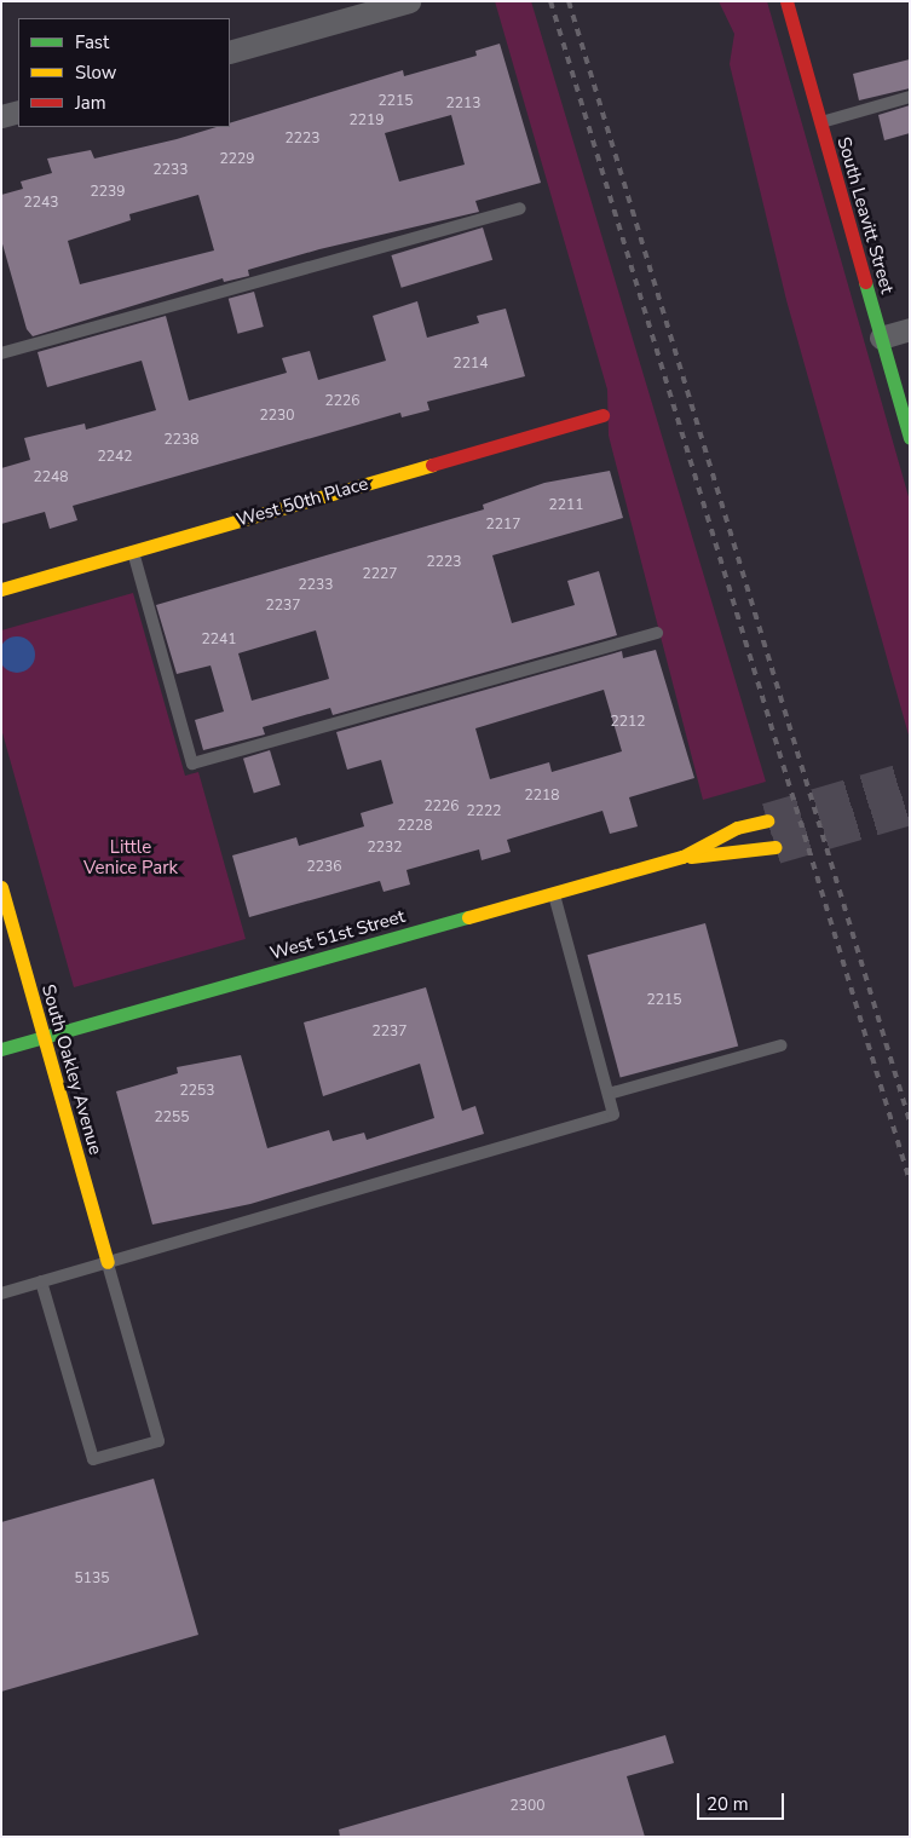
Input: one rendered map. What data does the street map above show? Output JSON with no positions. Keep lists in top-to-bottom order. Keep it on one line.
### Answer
{"streets":{"street":["South Leavitt Street","West 50th Place","West 51st Street","South Oakley Avenue"]},"crossings":[["West 51st Street","South Oakley Avenue"]],"parks":["Little Venice Park"],"house_numbers":["2215","2213","2219","2223","2229","2233","2239","2243","2214","2226","2230","2238","2242","2248","2211","2217","2223","2227","2233","2237","2241","2212","2218","2226","2222","2228","2232","2236","2215","2237","2253","2255","5135","2300"],"legend":["Fast","Slow","Jam"],"scale_bar":"20 m"}
